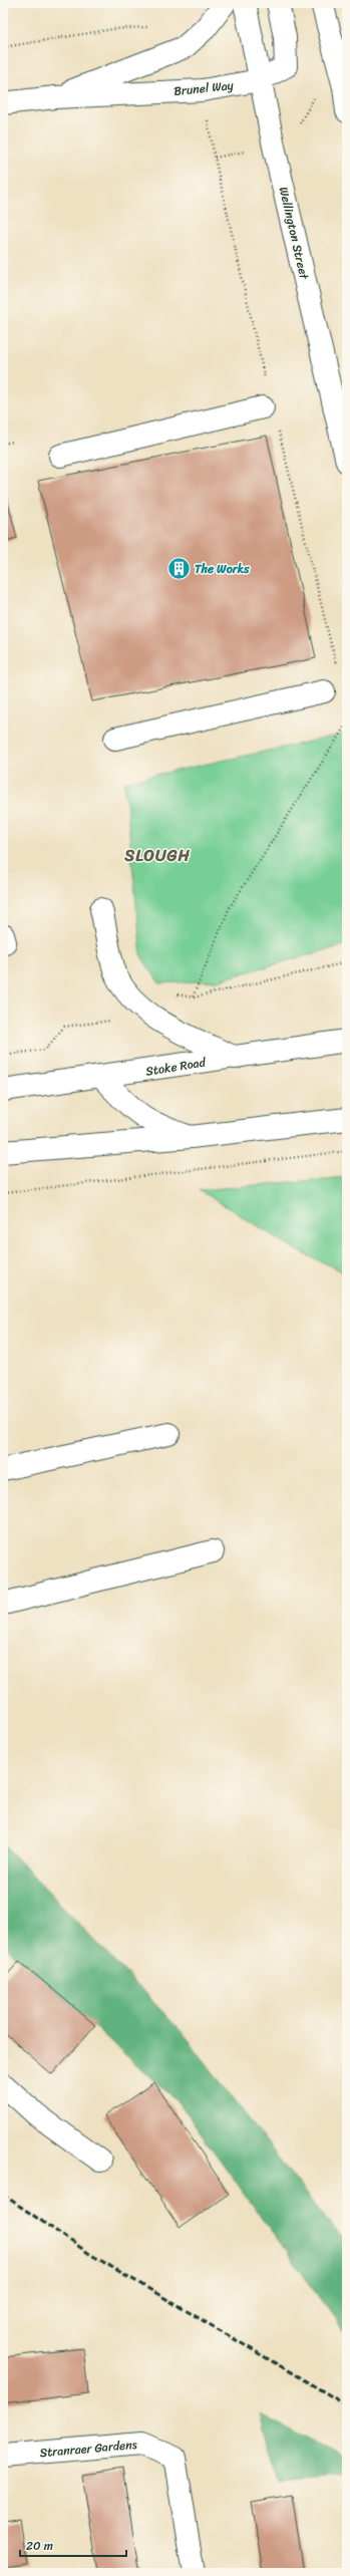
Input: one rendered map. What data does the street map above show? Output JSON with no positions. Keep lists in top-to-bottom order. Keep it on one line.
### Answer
{"streets":{"main road":["Brunel Way","Wellington Street","Stoke Road","Stranraer Gardens"]},"crossings":[["Brunel Way","Wellington Street"]],"districts":["SLOUGH"],"places":{"building":["The Works"]},"scale_bar":"20 m"}
